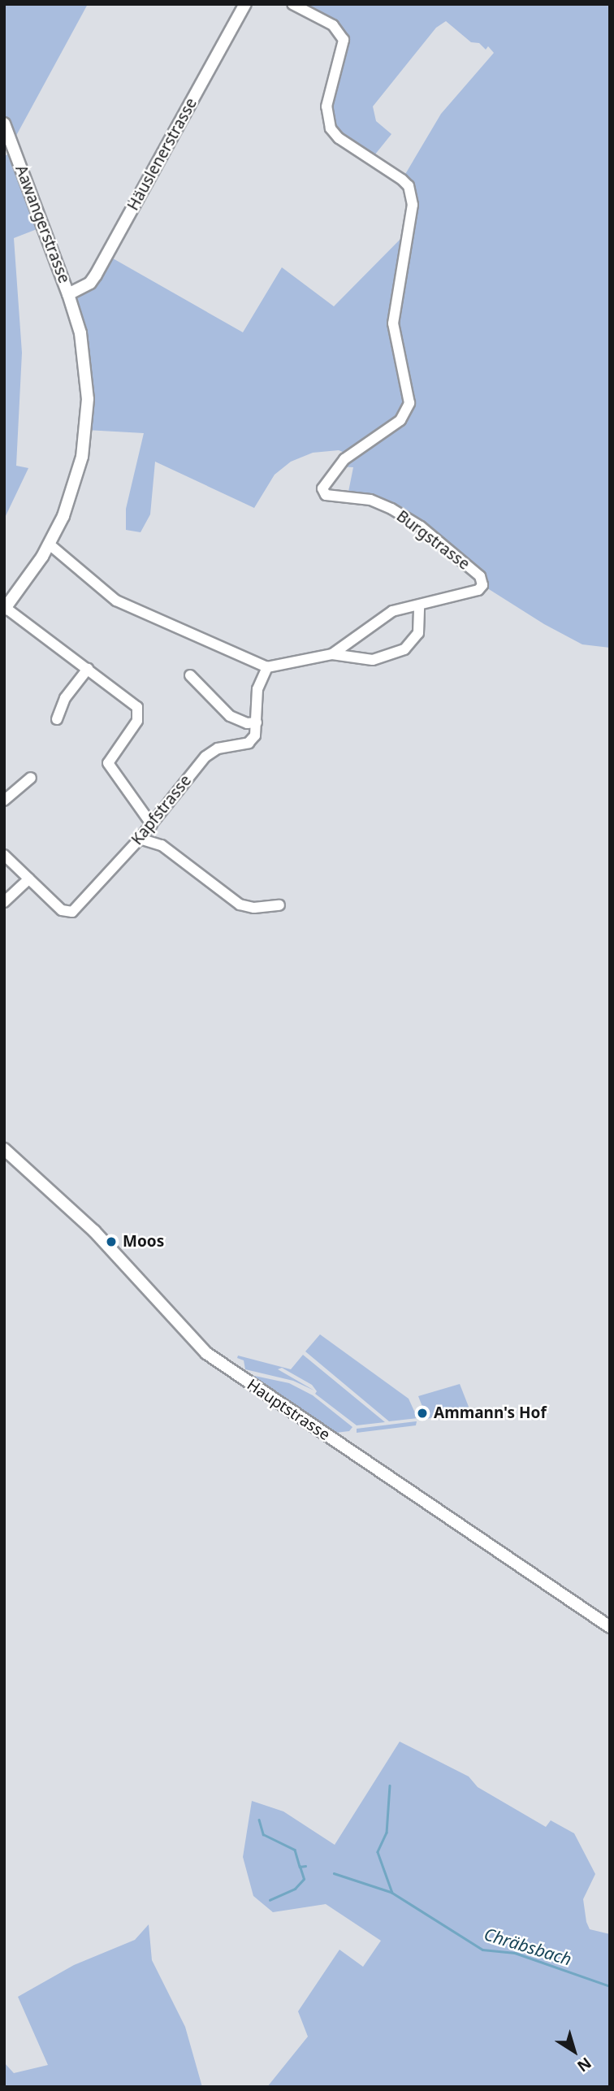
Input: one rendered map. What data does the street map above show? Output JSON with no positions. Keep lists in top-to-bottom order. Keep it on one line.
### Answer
{"streets":{"street":["Häuslenerstrasse","Aawangerstrasse","Burgstrasse","Kapfstrasse","Hauptstrasse"]},"crossings":[["Häuslenerstrasse","Aawangerstrasse"]],"water":["Chräbsbach"],"places":["Moos","Ammann's Hof"],"north":"bottom right"}
